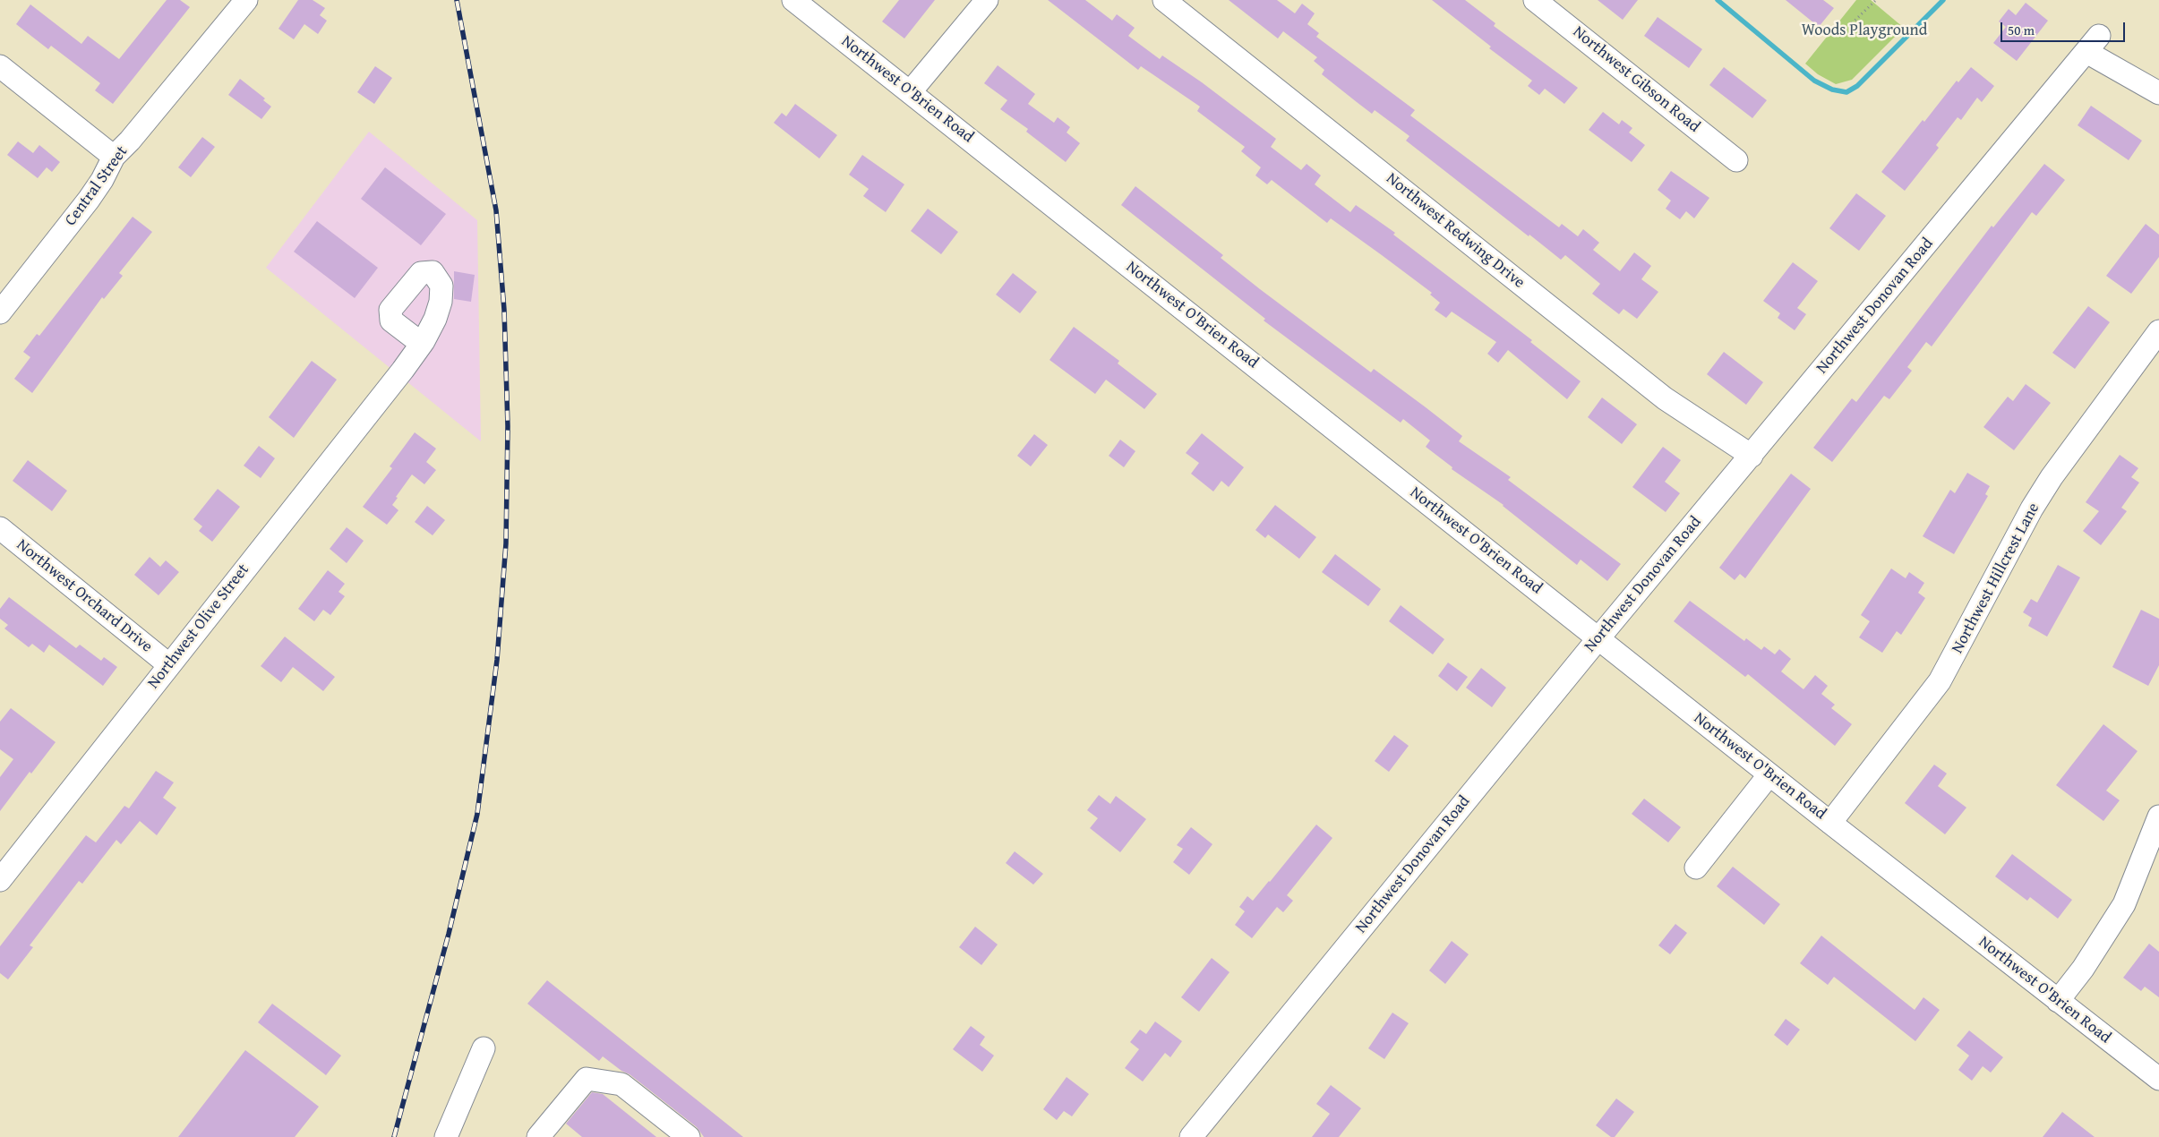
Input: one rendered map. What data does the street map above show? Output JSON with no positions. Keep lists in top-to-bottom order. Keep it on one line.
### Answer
{"streets":{"street":["Northwest Gibson Road","Northwest O'Brien Road","Central Street","Northwest Redwing Drive","Northwest Donovan Road","Northwest Hillcrest Lane","Northwest Orchard Drive","Northwest Olive Street"]},"crossings":[["Northwest O'Brien Road","Northwest Donovan Road"],["Northwest O'Brien Road","Northwest Hillcrest Lane"],["Northwest Redwing Drive","Northwest Donovan Road"],["Northwest Orchard Drive","Northwest Olive Street"]],"parks":["Woods Playground"],"scale_bar":"50 m"}
